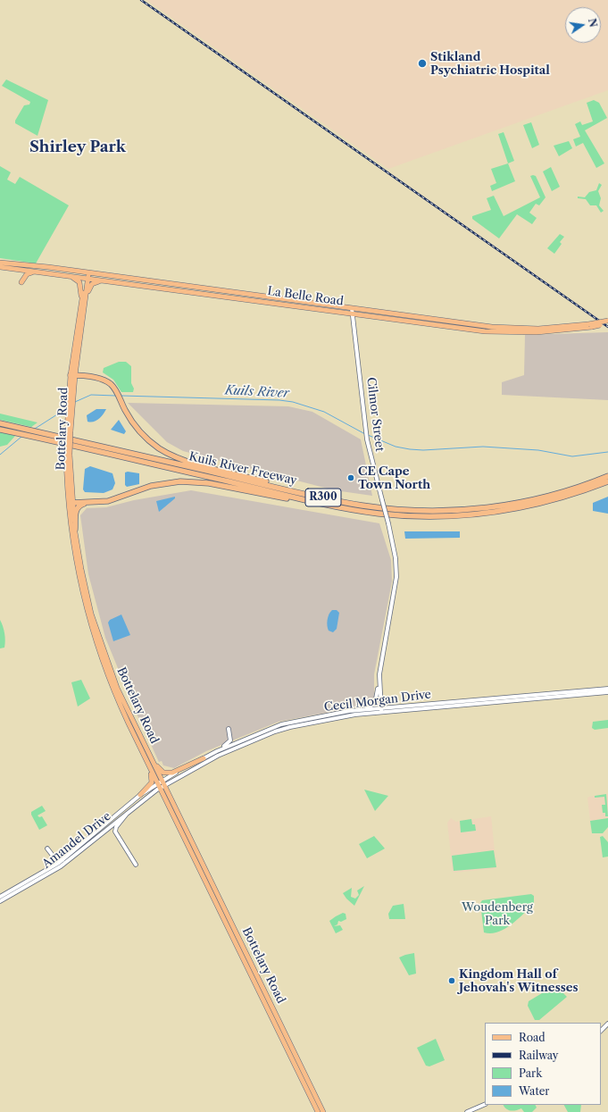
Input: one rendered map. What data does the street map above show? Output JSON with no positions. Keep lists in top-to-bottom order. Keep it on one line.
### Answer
{"streets":{"highway":["Kuils River Freeway","R300"],"main road":["La Belle Road","Bottelary Road"],"street":["Cilmor Street","Cecil Morgan Drive","Amandel Drive"]},"crossings":[["La Belle Road","Cilmor Street"],["La Belle Road","Bottelary Road"],["Cilmor Street","Cecil Morgan Drive"],["Bottelary Road","Cecil Morgan Drive"],["Bottelary Road","Amandel Drive"],["Cecil Morgan Drive","Amandel Drive"]],"districts":["Shirley Park"],"water":["Kuils River"],"parks":["Woudenberg Park"],"places":["Stikland Psychiatric Hospital","CE Cape Town North","Kingdom Hall of Jehovah's Witnesses"],"legend":["Road","Railway","Park","Water"],"north":"right"}
